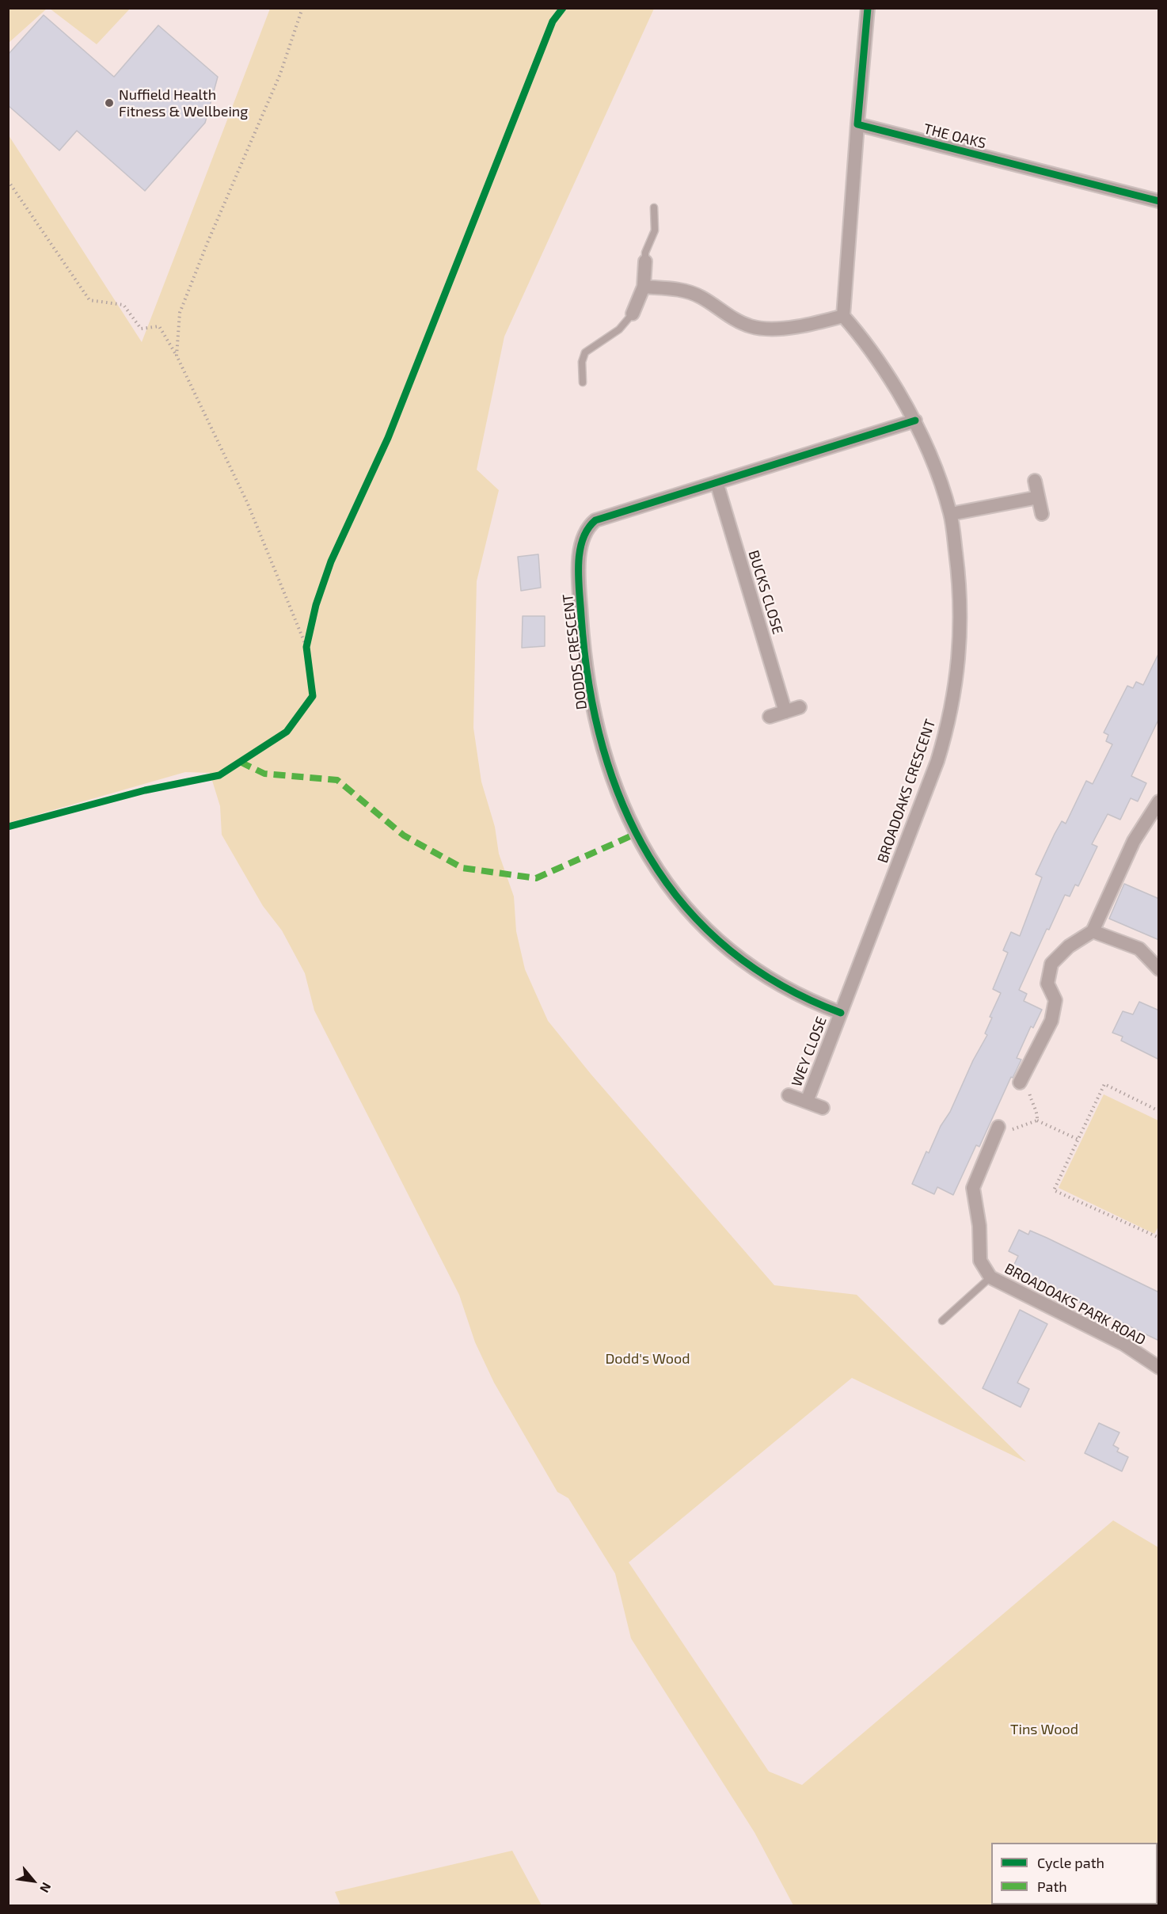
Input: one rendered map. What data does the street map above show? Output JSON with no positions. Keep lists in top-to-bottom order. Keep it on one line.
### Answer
{"streets":{"street":["THE OAKS","BUCKS CLOSE","DODDS CRESCENT","BROADOAKS CRESCENT","WEY CLOSE","BROADOAKS PARK ROAD"]},"crossings":[["BUCKS CLOSE","DODDS CRESCENT"],["DODDS CRESCENT","BROADOAKS CRESCENT"],["DODDS CRESCENT","WEY CLOSE"],["BROADOAKS CRESCENT","WEY CLOSE"]],"parks":["Dodd's Wood","Tins Wood"],"places":["Nuffield Health Fitness & Wellbeing"],"legend":["Cycle path","Path"],"north":"bottom right"}
